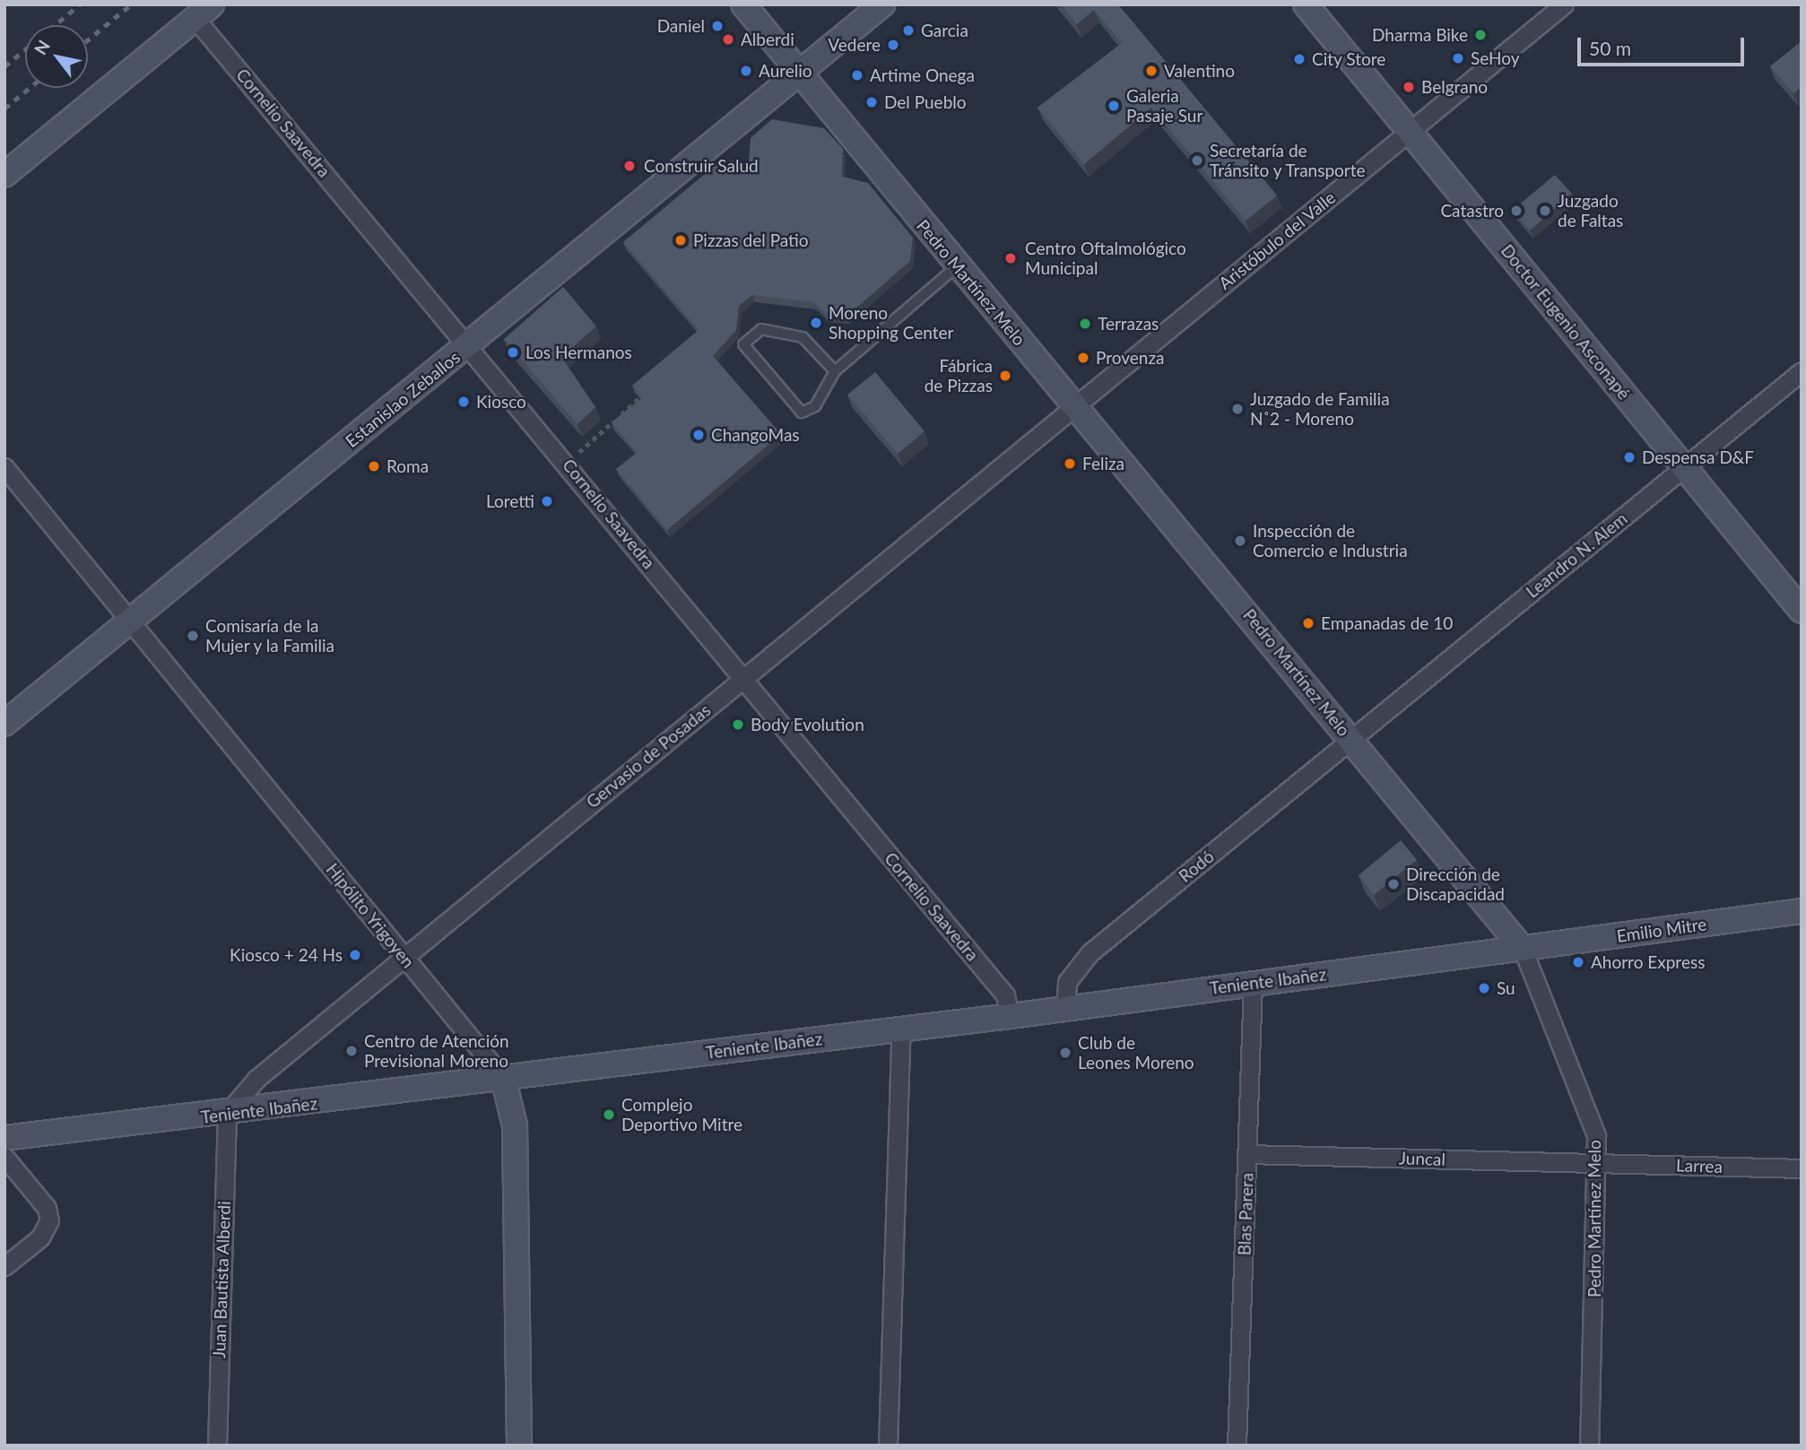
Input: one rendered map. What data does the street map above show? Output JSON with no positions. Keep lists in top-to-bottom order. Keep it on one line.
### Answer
{"streets":{"street":["Cornelio Saavedra","Aristóbulo del Valle","Pedro Martínez Melo","Doctor Eugenio Asconapé","Estanislao Zeballos","Leandro N. Alem","Gervasio de Posadas","Rodó","Hipólito Yrigoyen","Emilio Mitre","Teniente Ibañez","Juncal","Larrea","Blas Parera","Juan Bautista Alberdi"]},"crossings":[["Cornelio Saavedra","Estanislao Zeballos"],["Cornelio Saavedra","Gervasio de Posadas"],["Cornelio Saavedra","Teniente Ibañez"],["Aristóbulo del Valle","Pedro Martínez Melo"],["Aristóbulo del Valle","Doctor Eugenio Asconapé"],["Aristóbulo del Valle","Gervasio de Posadas"],["Pedro Martínez Melo","Estanislao Zeballos"],["Pedro Martínez Melo","Leandro N. Alem"],["Pedro Martínez Melo","Gervasio de Posadas"],["Pedro Martínez Melo","Rodó"],["Pedro Martínez Melo","Emilio Mitre"],["Pedro Martínez Melo","Teniente Ibañez"],["Pedro Martínez Melo","Juncal"],["Pedro Martínez Melo","Larrea"],["Doctor Eugenio Asconapé","Leandro N. Alem"],["Estanislao Zeballos","Hipólito Yrigoyen"],["Leandro N. Alem","Rodó"],["Gervasio de Posadas","Hipólito Yrigoyen"],["Gervasio de Posadas","Teniente Ibañez"],["Gervasio de Posadas","Juan Bautista Alberdi"],["Rodó","Teniente Ibañez"],["Hipólito Yrigoyen","Teniente Ibañez"],["Emilio Mitre","Teniente Ibañez"],["Teniente Ibañez","Blas Parera"],["Teniente Ibañez","Juan Bautista Alberdi"],["Juncal","Larrea"],["Juncal","Blas Parera"]],"places":["Daniel","Garcia","Dharma Bike","Alberdi","Vedere","SeHoy","City Store","Aurelio","Valentino","Artime Onega","Belgrano","Del Pueblo","Galeria Pasaje Sur","Secretaría de Tránsito y Transporte","Construir Salud","Catastro","Juzgado de Faltas","Pizzas del Patio","Centro Oftalmológico Municipal","Moreno Shopping Center","Terrazas","Los Hermanos","Provenza","Fábrica de Pizzas","Kiosco","Juzgado de Familia N˚2 - Moreno","ChangoMas","Despensa D&F","Feliza","Roma","Loretti","Inspección de Comercio e Industria","Empanadas de 10","Comisaría de la Mujer y la Familia","Body Evolution","Dirección de Discapacidad","Kiosco + 24 Hs","Ahorro Express","Su","Centro de Atención Previsional Moreno","Club de Leones Moreno","Complejo Deportivo Mitre"],"scale_bar":"50 m","north":"top left"}
